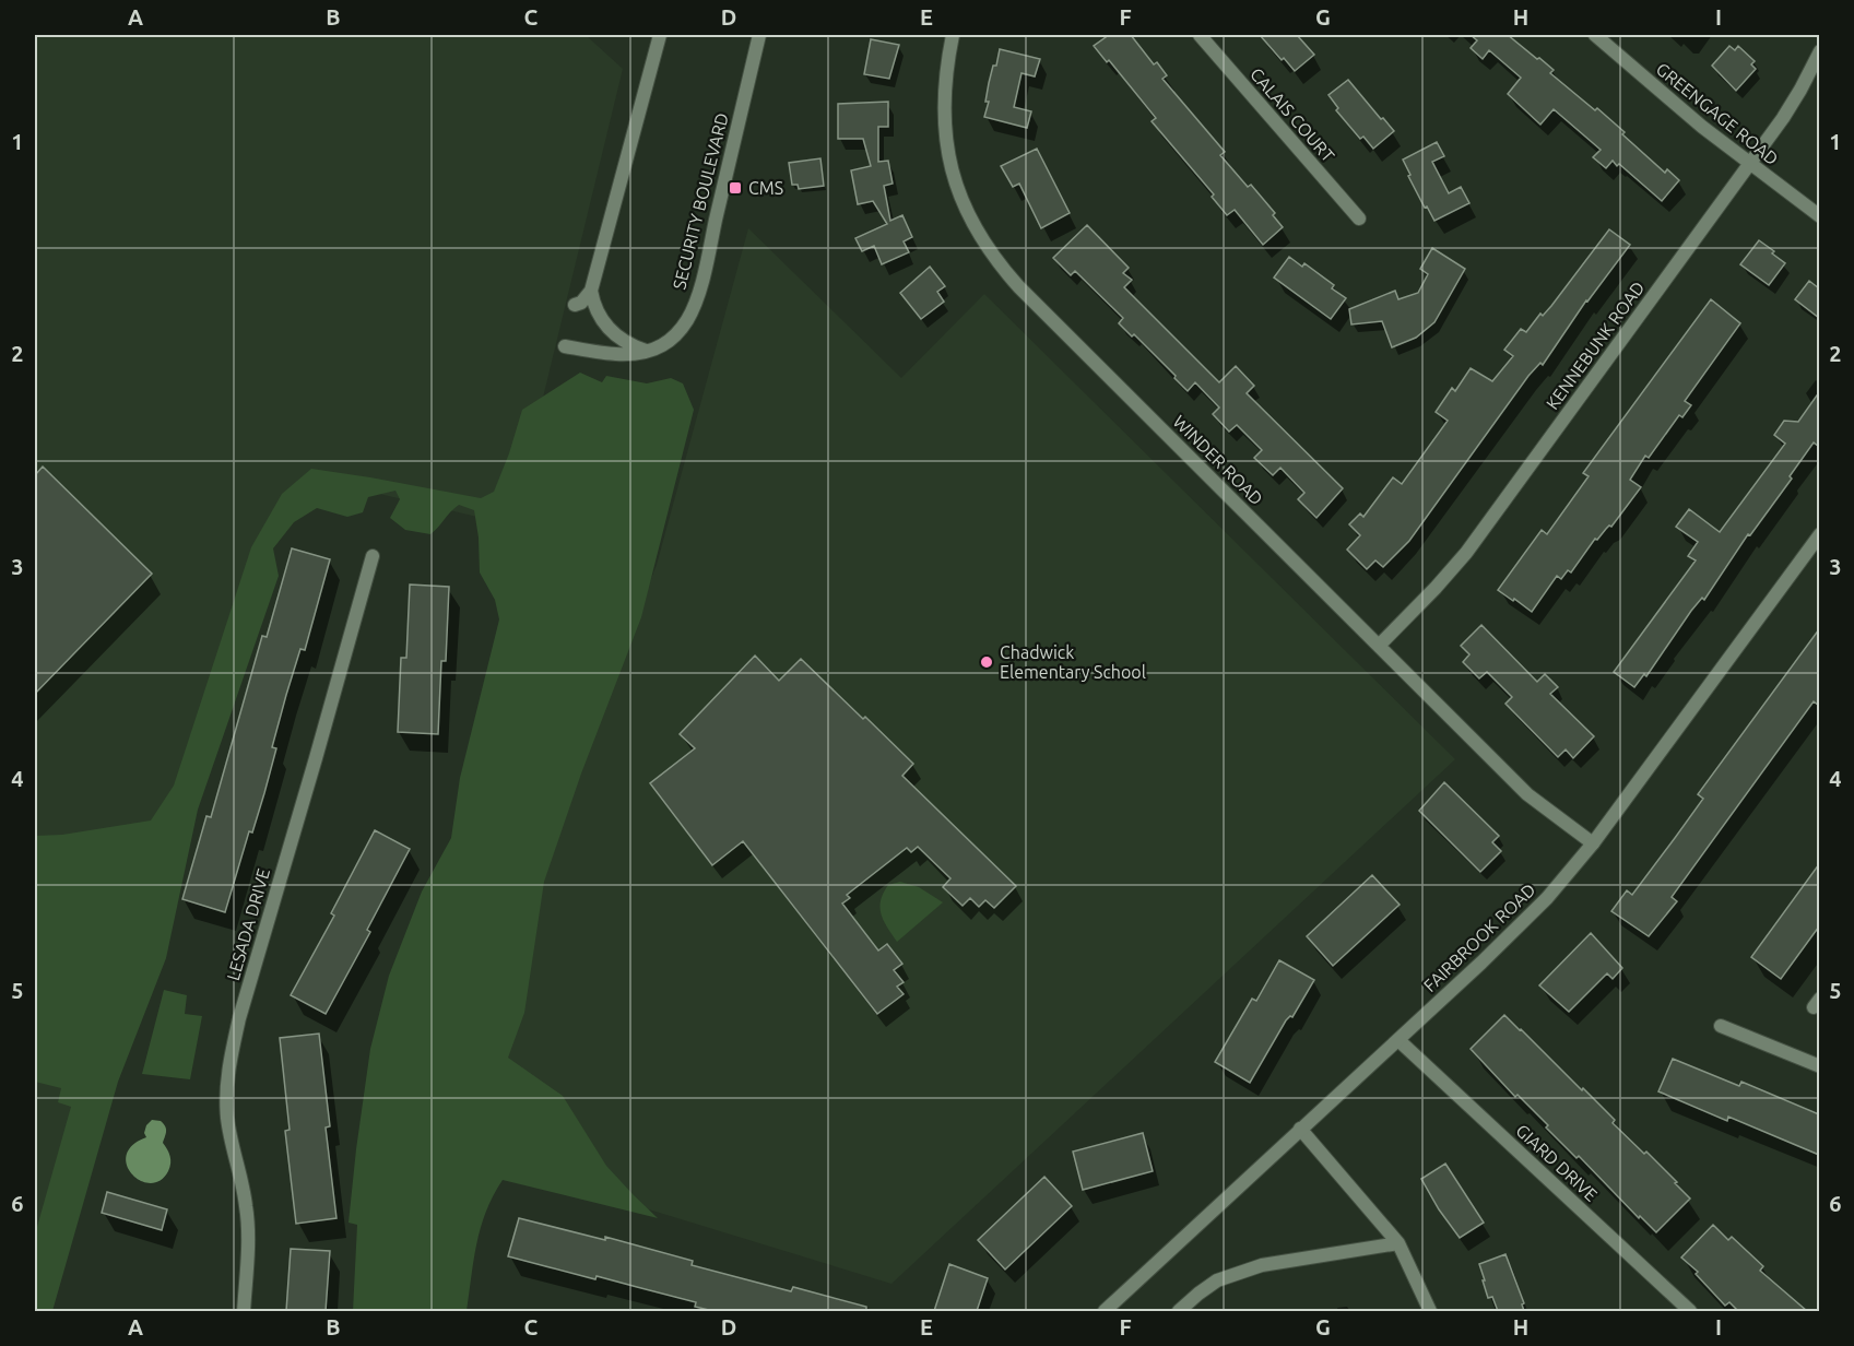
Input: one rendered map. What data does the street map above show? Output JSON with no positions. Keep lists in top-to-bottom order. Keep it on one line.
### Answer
{"streets":{"street":["GREENGAGE ROAD","CALAIS COURT","SECURITY BOULEVARD","KENNEBUNK ROAD","WINDER ROAD","LESADA DRIVE","FAIRBROOK ROAD","GIARD DRIVE"]},"crossings":[["GREENGAGE ROAD","KENNEBUNK ROAD"],["KENNEBUNK ROAD","WINDER ROAD"],["WINDER ROAD","FAIRBROOK ROAD"],["FAIRBROOK ROAD","GIARD DRIVE"]],"places":{"transit":["CMS"],"other":["Chadwick Elementary School"]},"grid":{"columns":["A","B","C","D","E","F","G","H","I"],"rows":["1","2","3","4","5","6"]}}
